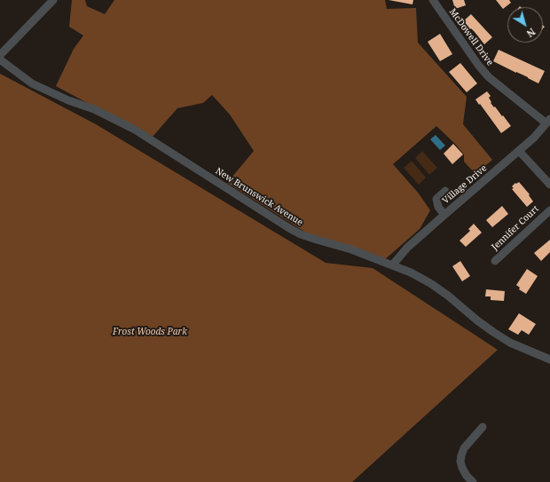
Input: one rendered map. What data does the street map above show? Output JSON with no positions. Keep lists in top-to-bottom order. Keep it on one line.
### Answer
{"streets":{"street":["McDowell Drive","Village Drive","New Brunswick Avenue","Jennifer Court"]},"crossings":[["McDowell Drive","Village Drive"],["Village Drive","New Brunswick Avenue"]],"parks":["Frost Woods Park"],"north":"bottom right"}
